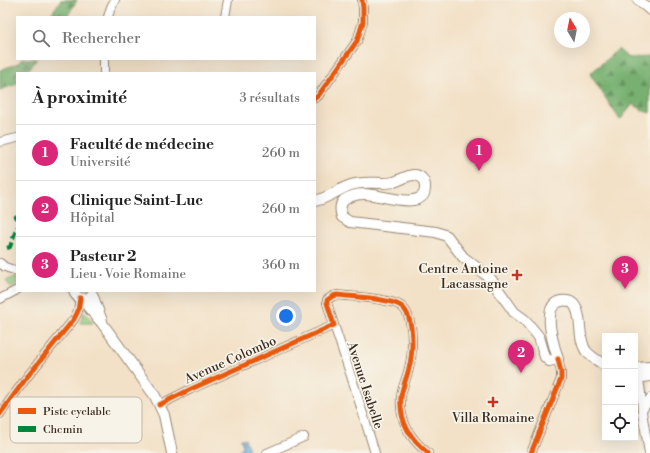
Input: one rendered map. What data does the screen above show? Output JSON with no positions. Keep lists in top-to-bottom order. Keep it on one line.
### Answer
{"streets":{"street":["Avenue Colombo","Avenue Isabelle"]},"crossings":[["Avenue Colombo","Avenue Isabelle"]],"places":{"health":["Centre Antoine Lacassagne","Villa Romaine"]},"legend":["Piste cyclable","Chemin"],"north":"top","page":{"search":"Rechercher","heading":["À proximité","3 résultats"],"list":[{"mark":"1","name":"Faculté de médecine","note":"Université","value":"260 m"},{"mark":"2","name":"Clinique Saint-Luc","note":"Hôpital","value":"260 m"},{"mark":"3","name":"Pasteur 2","note":"Lieu · Voie Romaine","value":"360 m"}],"pins":["1","3","2"],"map_buttons":["+","−"]}}
